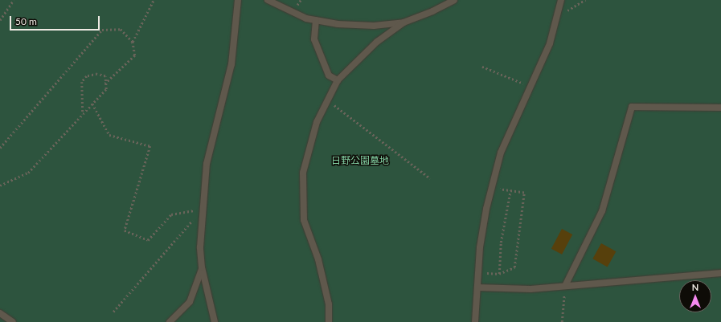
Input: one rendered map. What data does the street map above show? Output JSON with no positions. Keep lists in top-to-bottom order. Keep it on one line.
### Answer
{"parks":["日野公園墓地"],"scale_bar":"50 m","north":"top"}
